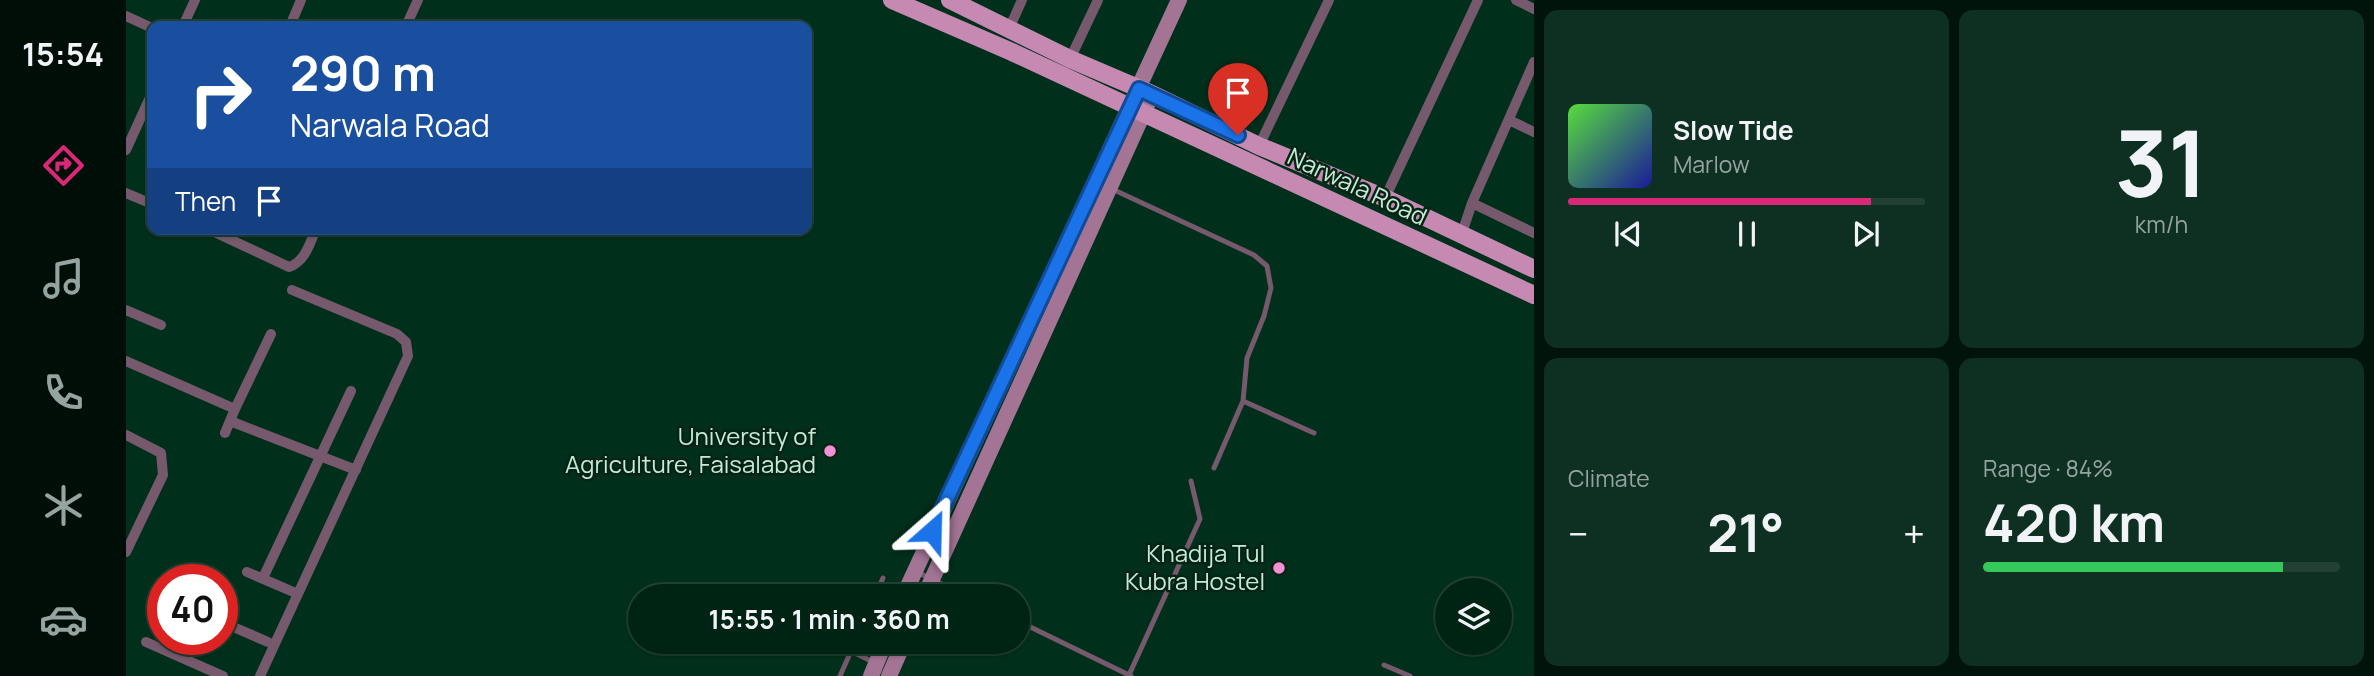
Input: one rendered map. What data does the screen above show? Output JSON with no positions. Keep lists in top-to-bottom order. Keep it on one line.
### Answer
{"streets":{"main road":["Narwala Road"]},"places":["University of Agriculture, Faisalabad","Khadija Tul Kubra Hostel"],"page":{"tabs":"15:54","tile":[["31","km/h"],"Climate",["Range · 84%","420 km"]],"turn":["290 m","Narwala Road"],"song":["Slow Tide","Marlow"],"then":"Then","heat":["−","21°","+"],"limit":"40","trip":"15:55 · 1 min · 360 m"}}
